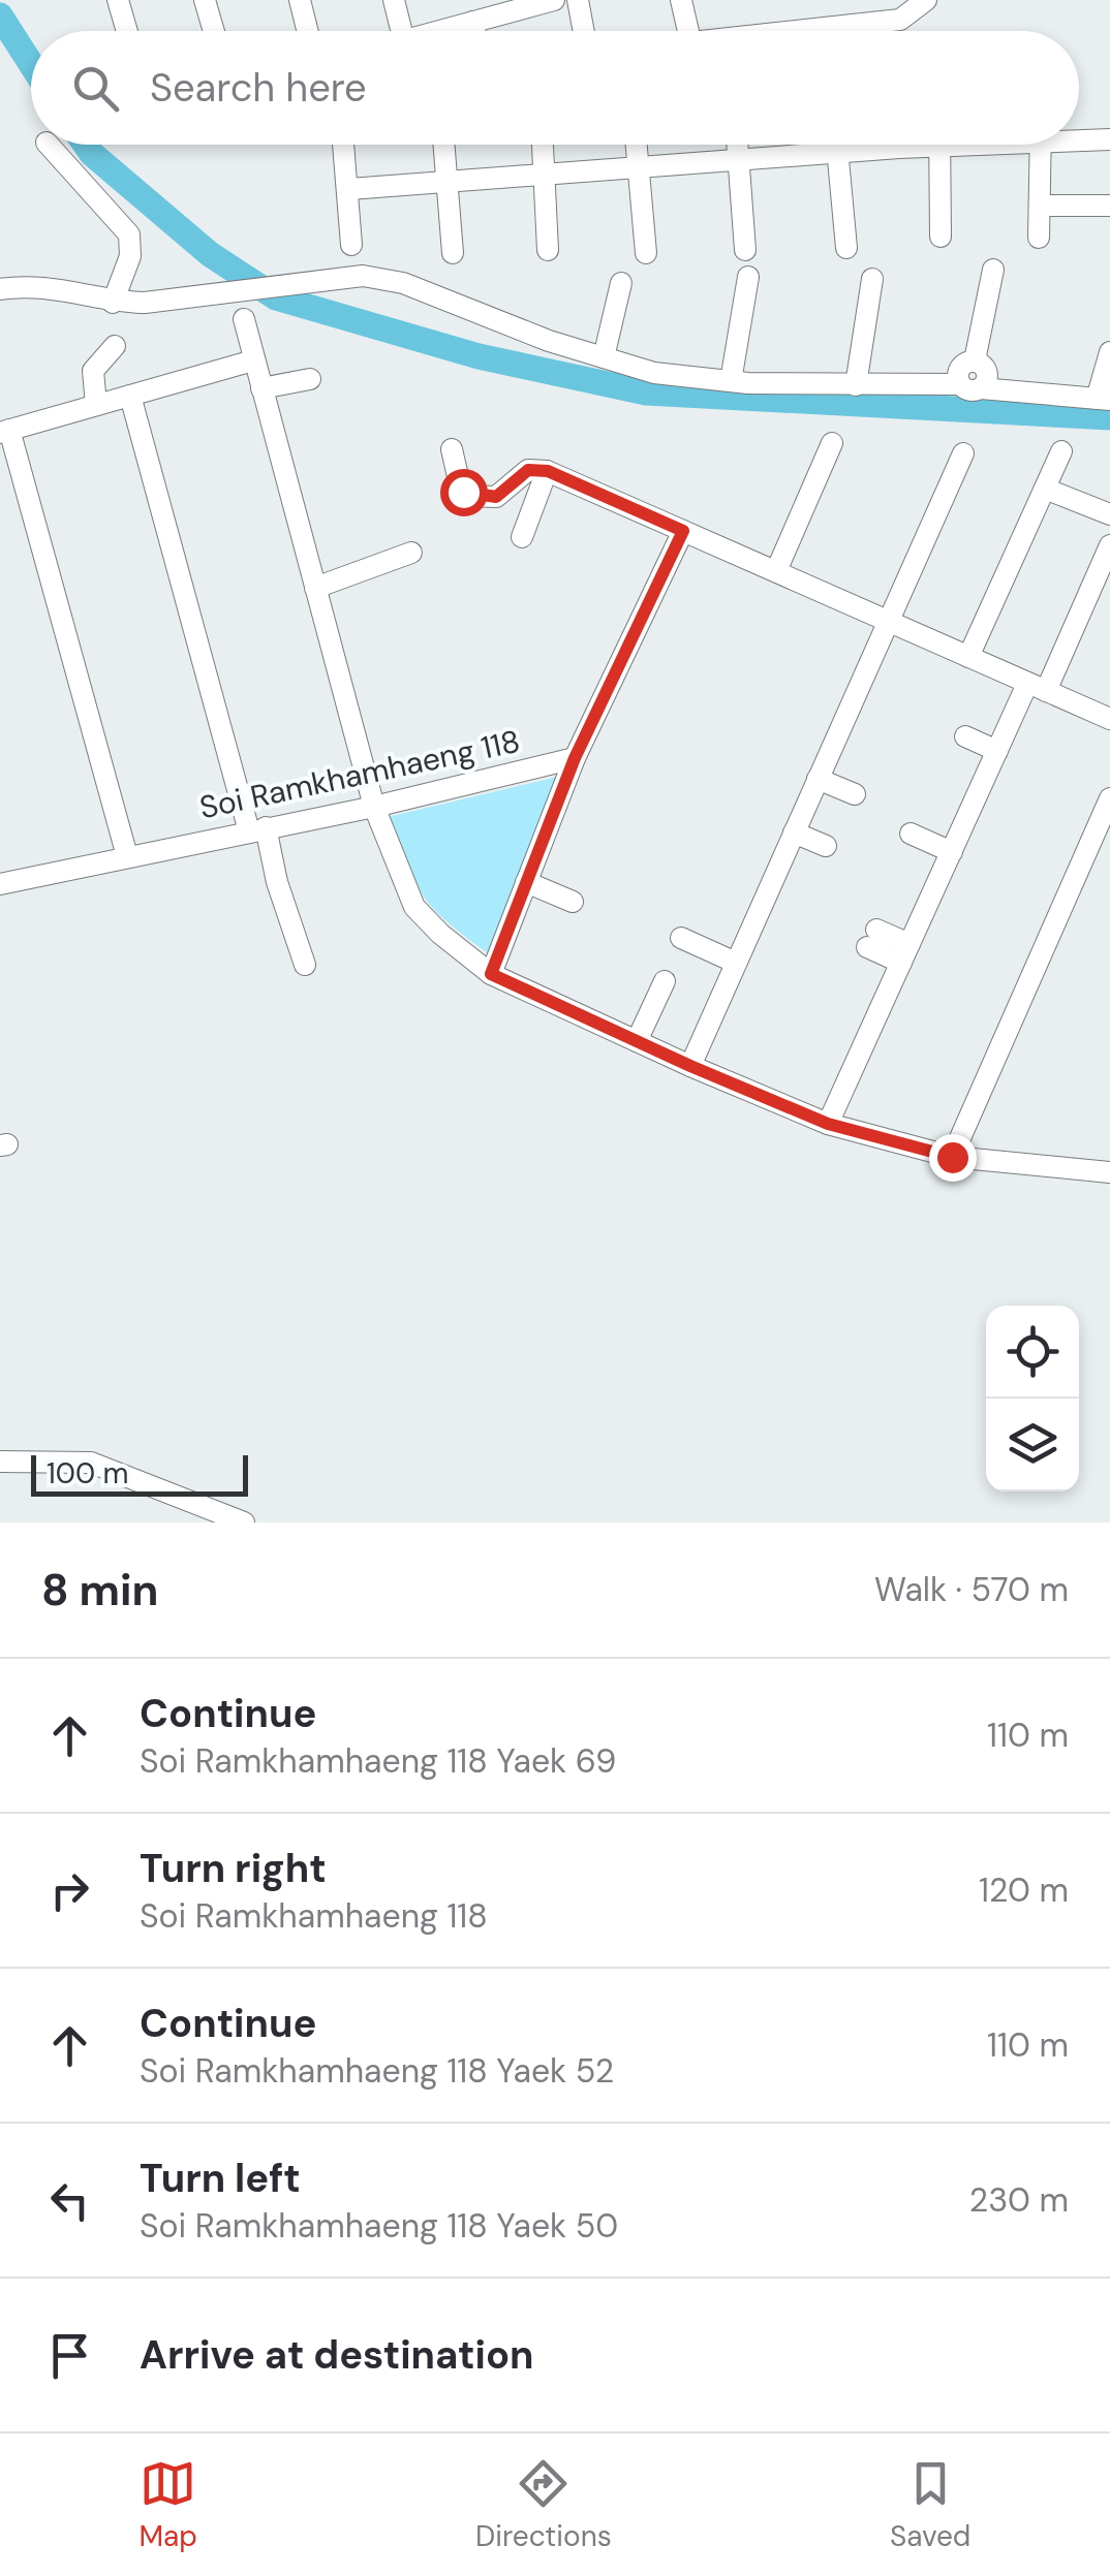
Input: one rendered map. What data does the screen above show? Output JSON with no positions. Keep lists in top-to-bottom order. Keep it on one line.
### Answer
{"streets":{"street":["Soi Ramkhamhaeng 118"]},"scale_bar":"100 m","page":{"search":"Search here","scale":"100 m","heading":["8 min","Walk · 570 m"],"list":[["Continue","Soi Ramkhamhaeng 118 Yaek 69","110 m"],["Turn right","Soi Ramkhamhaeng 118","120 m"],["Continue","Soi Ramkhamhaeng 118 Yaek 52","110 m"],["Turn left","Soi Ramkhamhaeng 118 Yaek 50","230 m"],"Arrive at destination"],"nav":["Map","Directions","Saved"]}}
